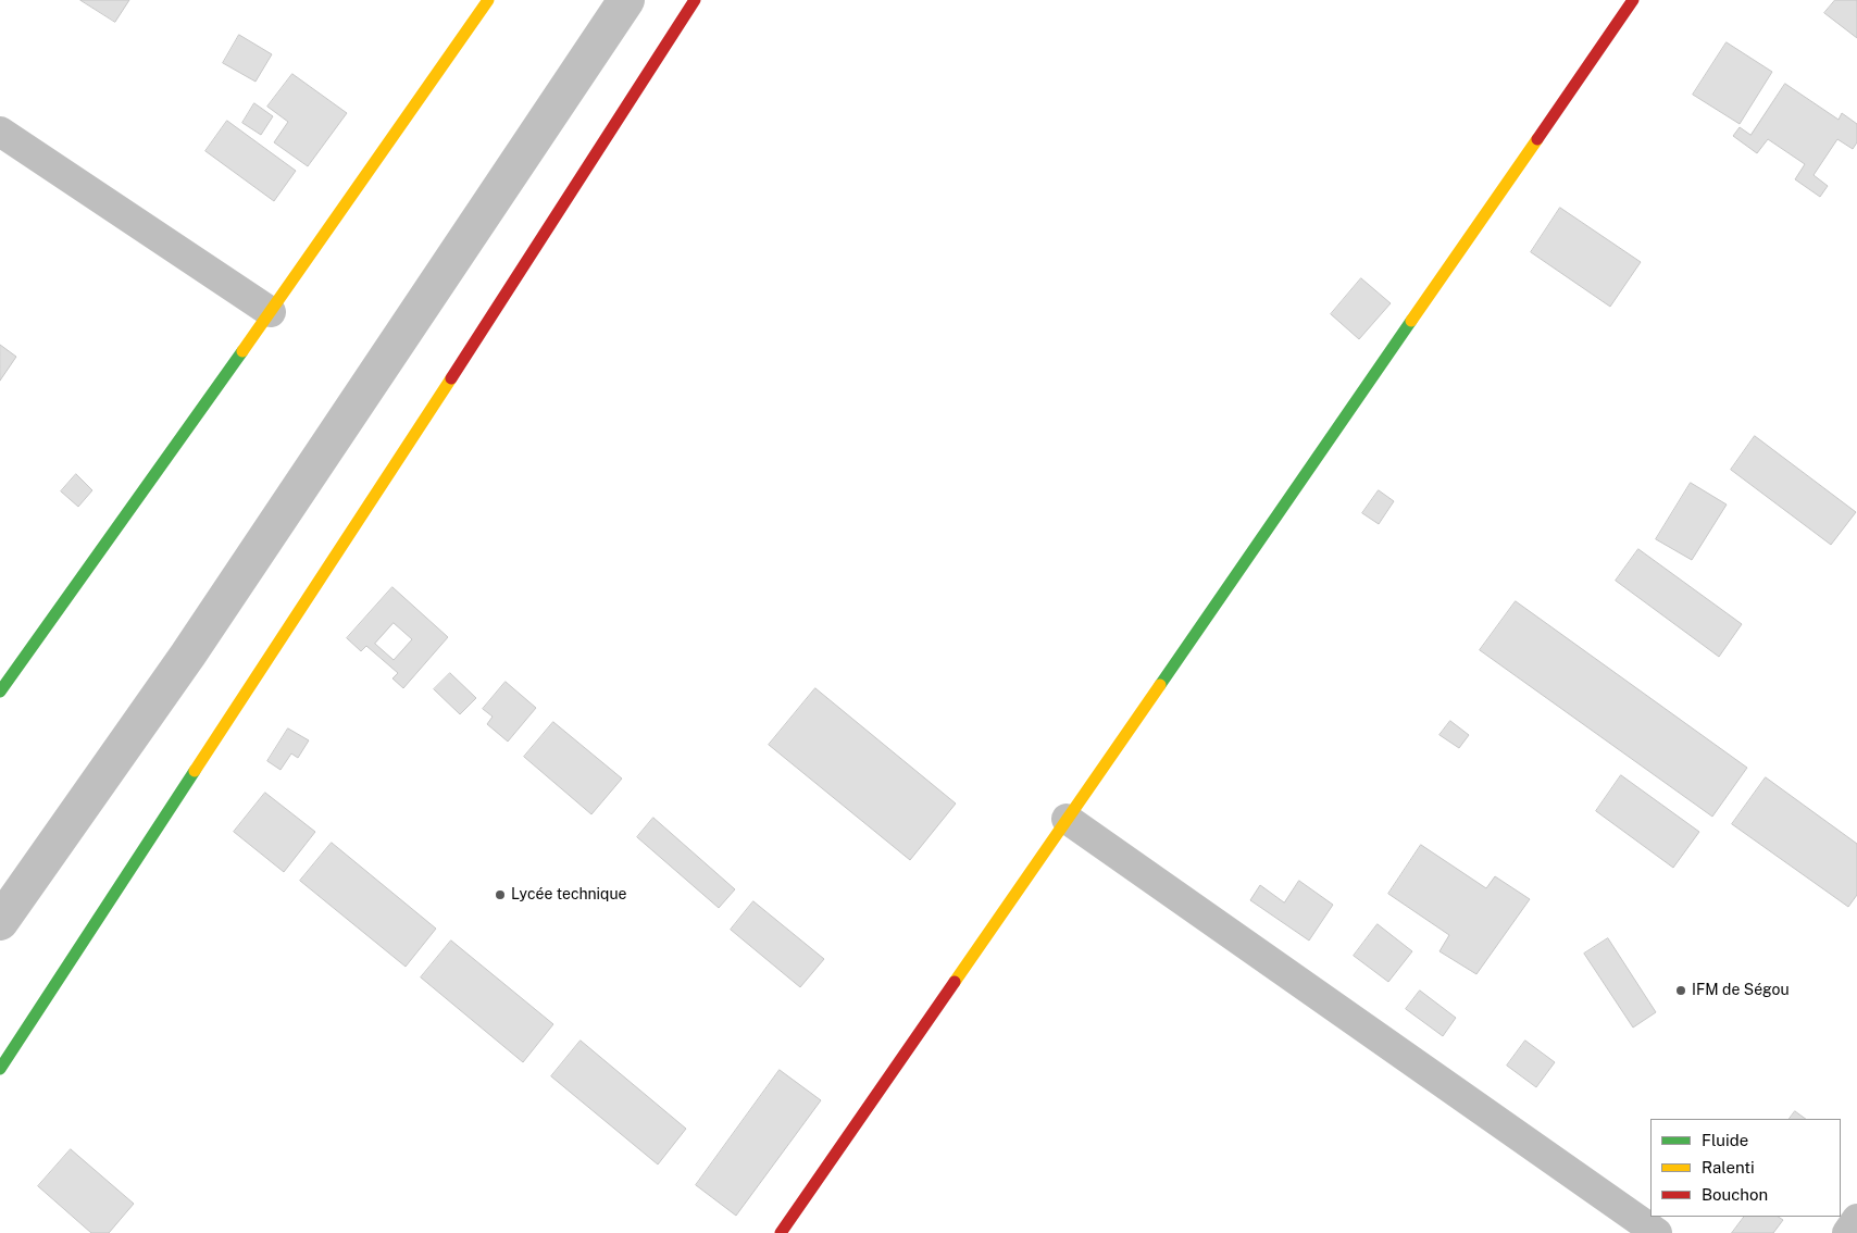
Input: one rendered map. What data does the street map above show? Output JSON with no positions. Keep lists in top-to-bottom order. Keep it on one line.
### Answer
{"places":["Lycée technique","IFM de Ségou"],"legend":["Fluide","Ralenti","Bouchon"]}
